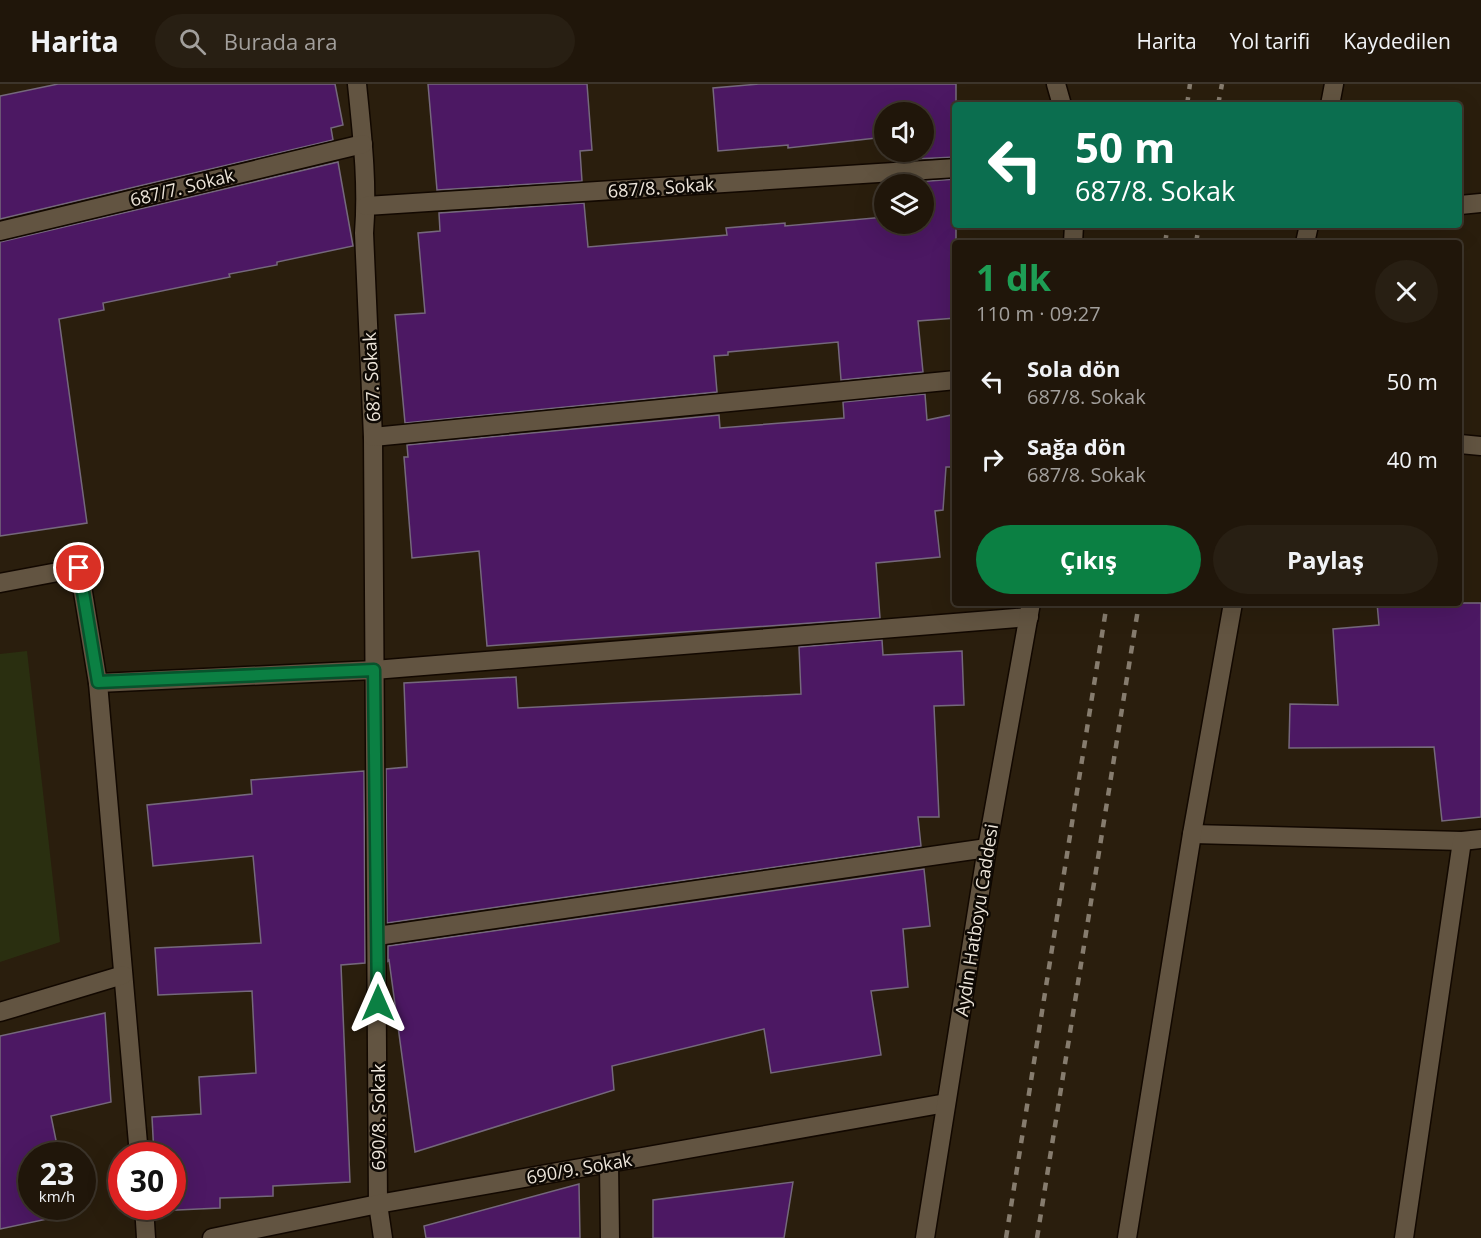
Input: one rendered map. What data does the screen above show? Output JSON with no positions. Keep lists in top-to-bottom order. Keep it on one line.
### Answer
{"streets":{"street":["687/7. Sokak","687/8. Sokak","687. Sokak","Aydın Hatboyu Caddesi","690/8. Sokak","690/9. Sokak"]},"crossings":[["687/7. Sokak","687. Sokak"],["687/8. Sokak","687. Sokak"],["687. Sokak","690/8. Sokak"],["Aydın Hatboyu Caddesi","690/9. Sokak"],["690/8. Sokak","690/9. Sokak"]],"page":{"header":"Harita","search":"Burada ara","nav":["Harita","Yol tarifi","Kaydedilen"],"turn":["50 m","687/8. Sokak"],"heading":["1 dk","110 m · 09:27"],"list":[{"name":"Sola dön","note":"687/8. Sokak","value":"50 m"},{"name":"Sağa dön","note":"687/8. Sokak","value":"40 m"}],"buttons":["Çıkış","Paylaş"],"speed":"23 km/h","limit":"30"}}
